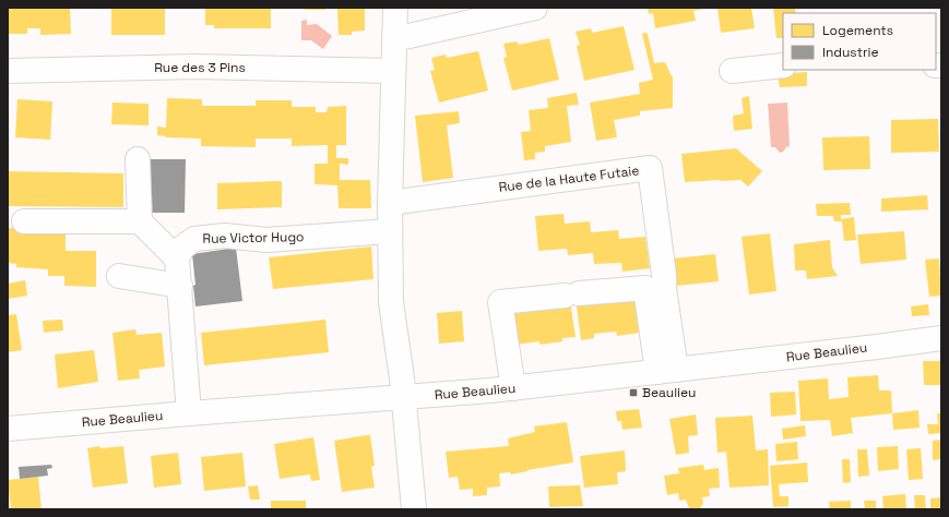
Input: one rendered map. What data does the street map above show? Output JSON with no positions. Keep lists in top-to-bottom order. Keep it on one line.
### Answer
{"streets":{"street":["Rue des 3 Pins","Rue de la Haute Futaie","Rue Victor Hugo","Rue Beaulieu"]},"crossings":[["Rue de la Haute Futaie","Rue Beaulieu"]],"places":{"transit":["Beaulieu"]},"legend":["Logements","Industrie"]}
